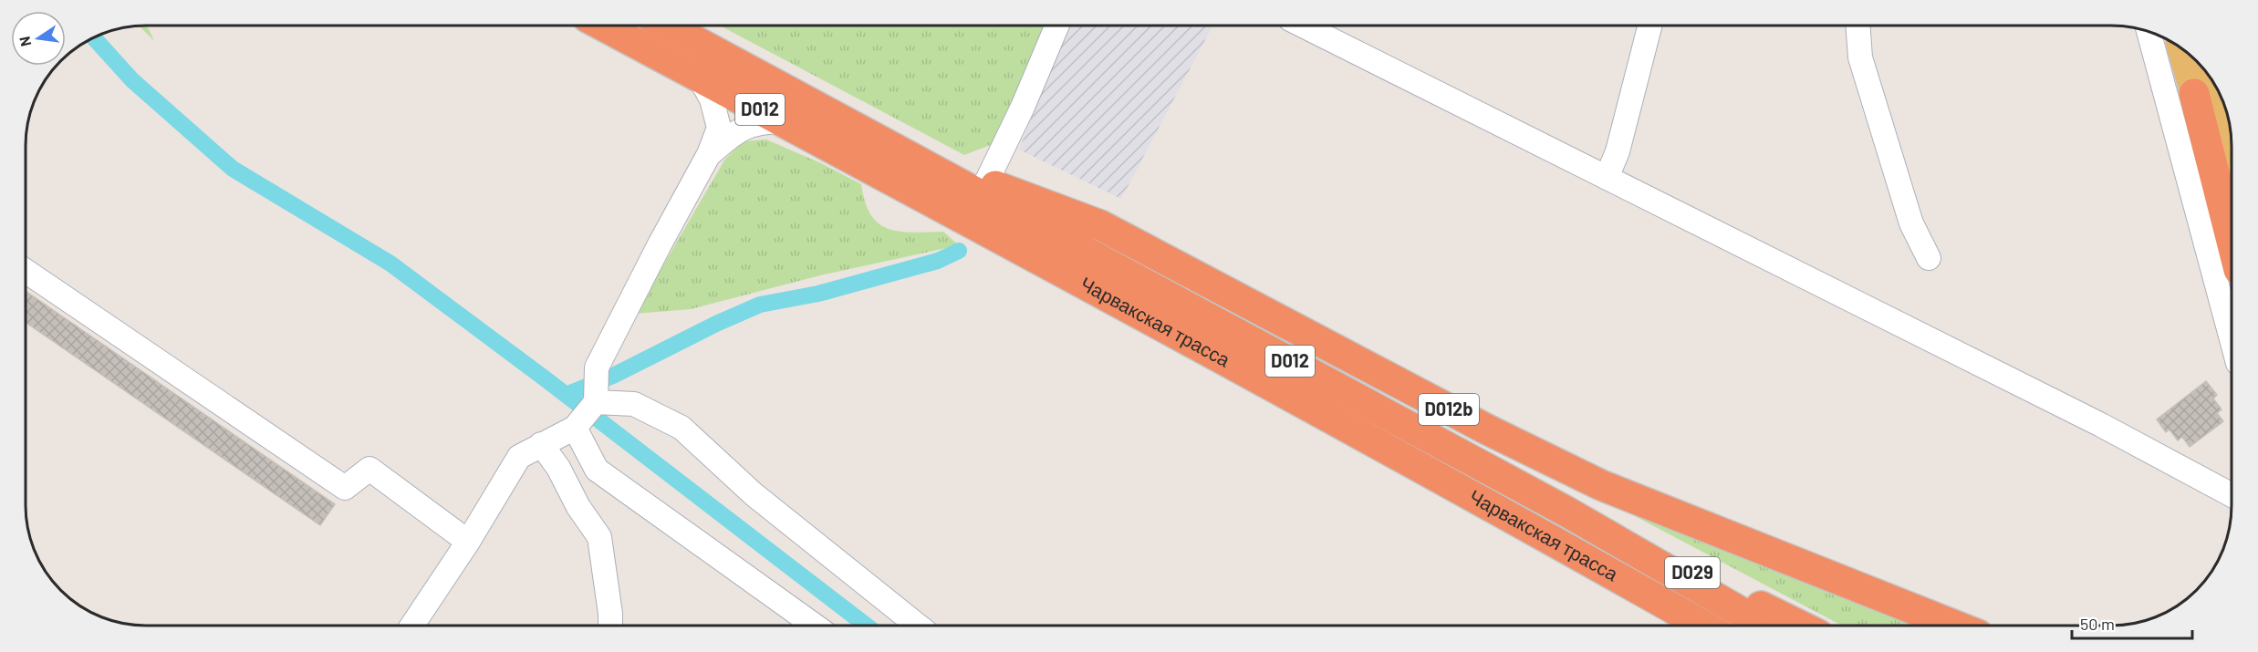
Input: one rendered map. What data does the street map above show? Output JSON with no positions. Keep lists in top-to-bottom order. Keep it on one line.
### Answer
{"streets":{"highway":["D012","Чарвакская трасса","D012b","D029"]},"crossings":[["Чарвакская трасса","D012b"],["Чарвакская трасса","D029"]],"scale_bar":"50 m","north":"left"}
